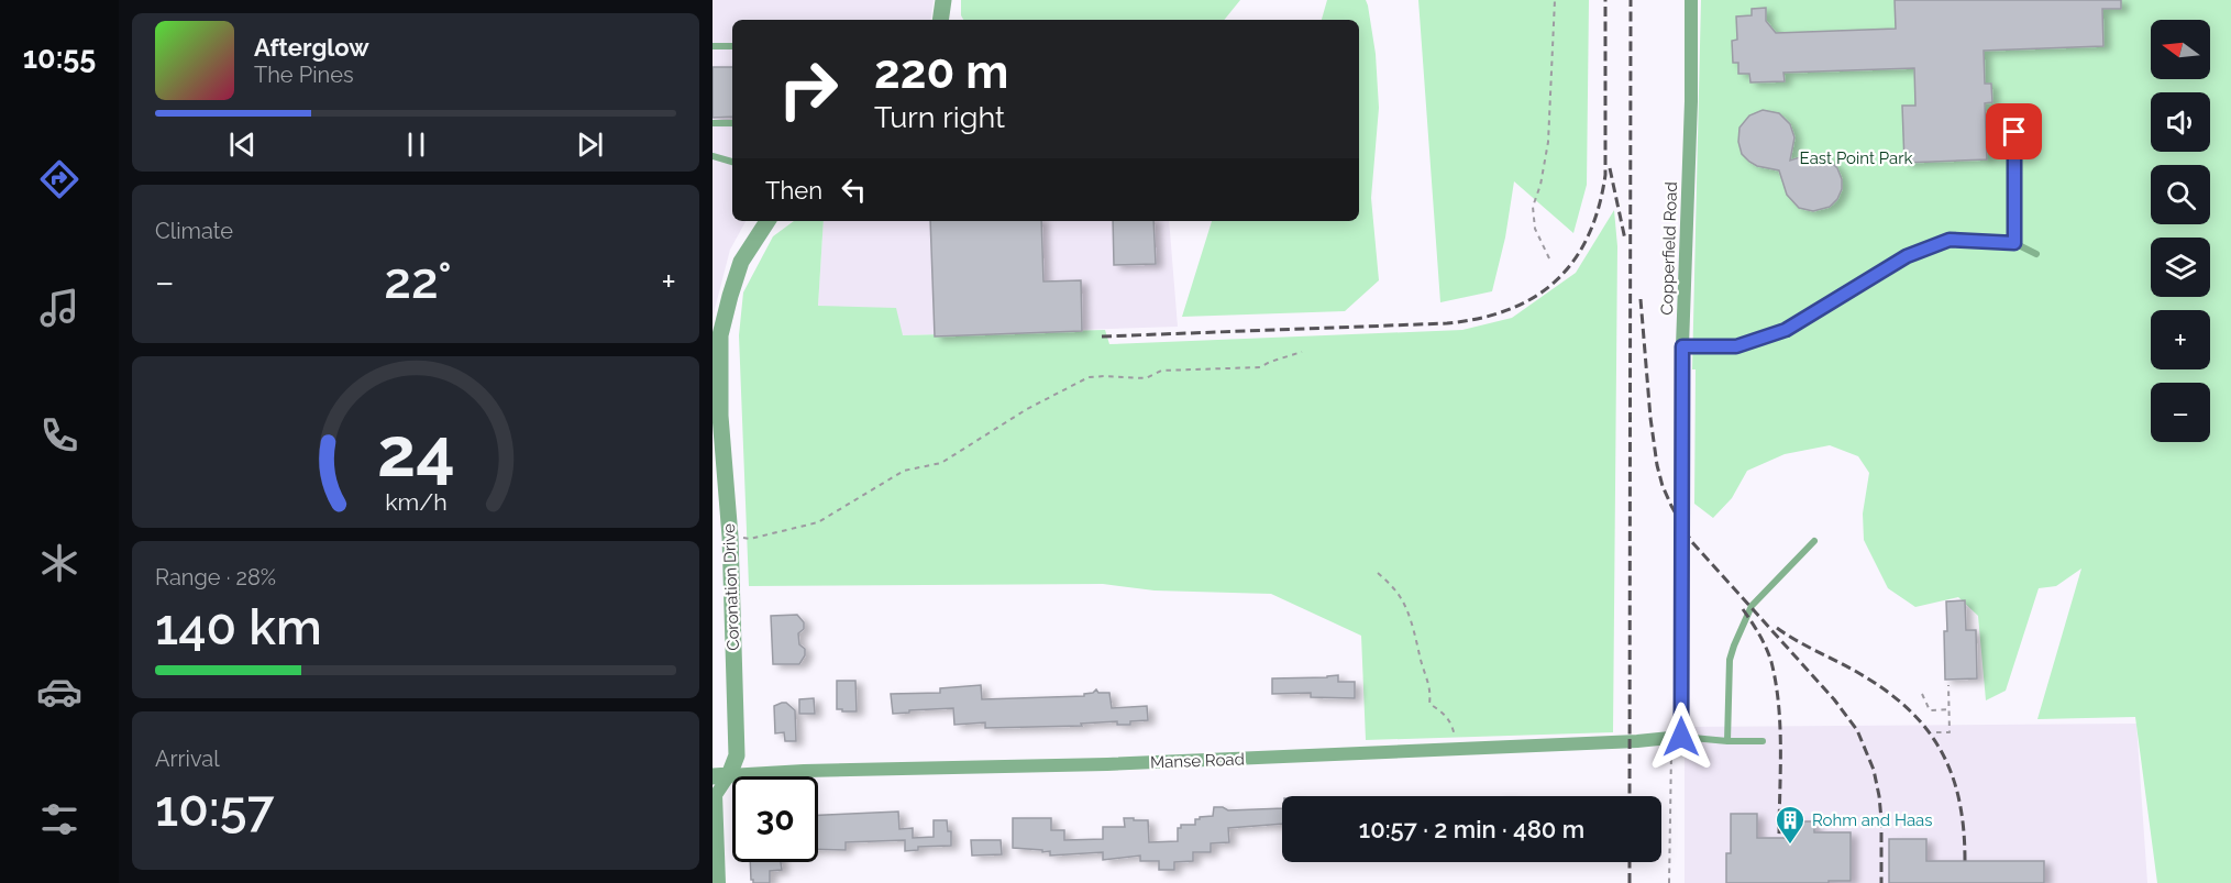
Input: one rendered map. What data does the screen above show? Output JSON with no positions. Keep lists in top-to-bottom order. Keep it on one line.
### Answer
{"streets":{"street":["Copperfield Road","Coronation Drive","Manse Road"]},"crossings":[["Copperfield Road","Manse Road"],["Coronation Drive","Manse Road"]],"parks":["East Point Park"],"places":{"building":["Rohm and Haas"]},"north":"left","page":{"tabs":"10:55","map_buttons":["+","−"],"turn":["220 m","Turn right"],"song":["Afterglow","The Pines"],"then":"Then","tile":["Climate",["Range · 28%","140 km"],["Arrival","10:57"]],"heat":["−","22°","+"],"limit":"30","trip":"10:57 · 2 min · 480 m","gauge":["24","km/h"]}}
